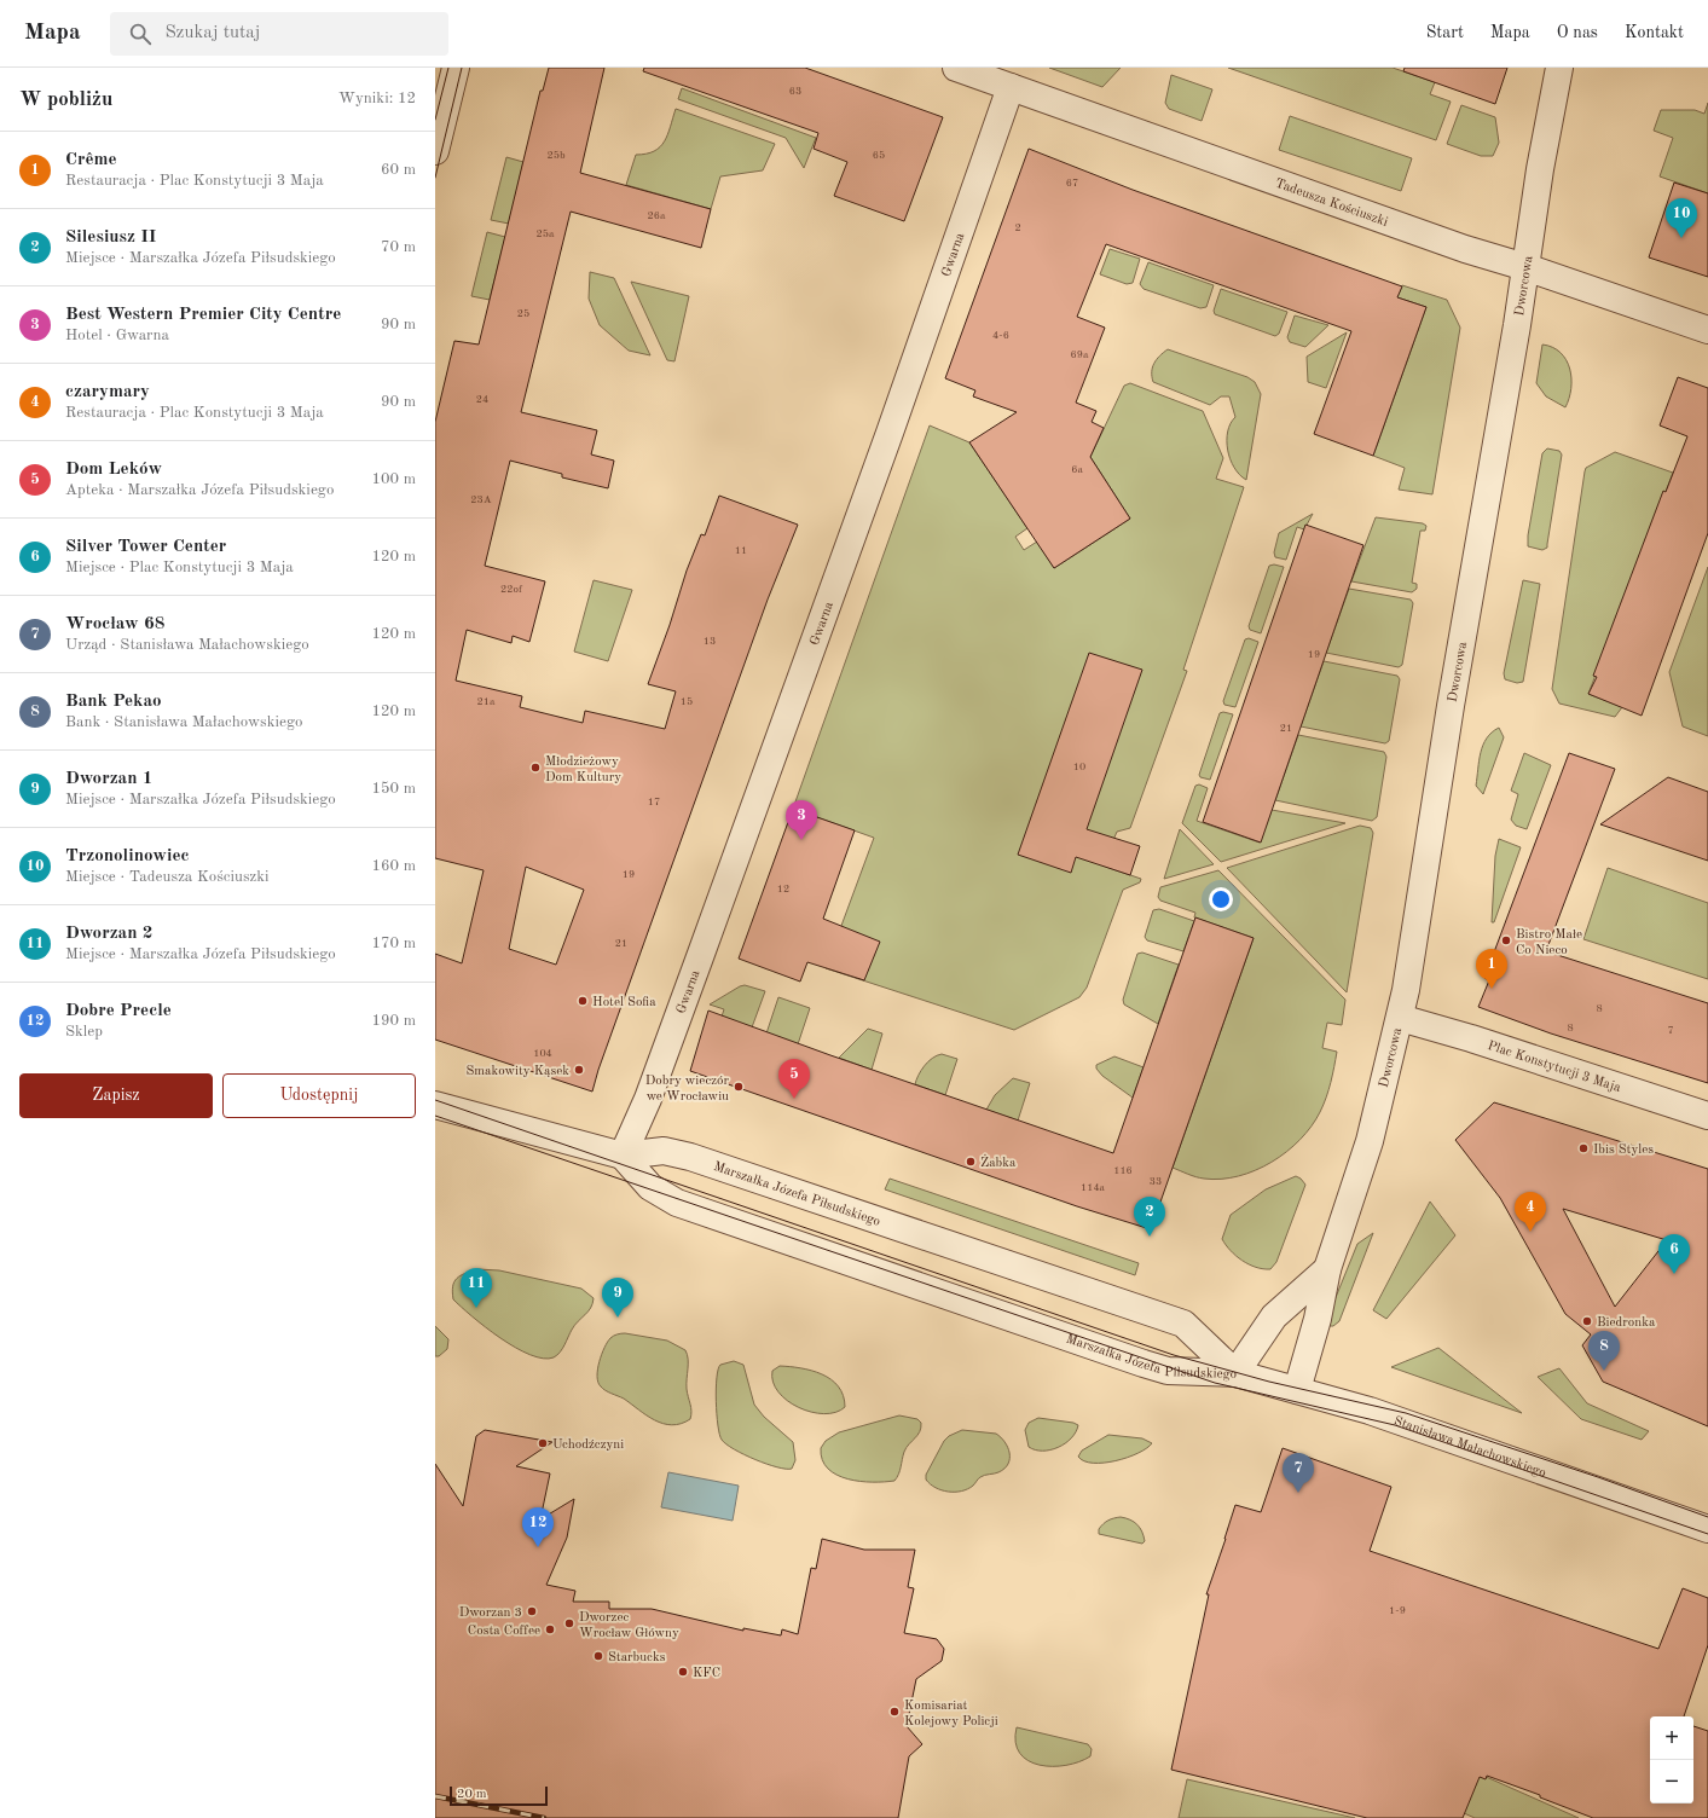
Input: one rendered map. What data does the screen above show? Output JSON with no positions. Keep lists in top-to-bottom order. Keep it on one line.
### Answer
{"streets":{"street":["Tadeusza Kościuszki","Gwarna","Dworcowa","Plac Konstytucji 3 Maja","Marszałka Józefa Piłsudskiego","Stanisława Małachowskiego"]},"crossings":[["Tadeusza Kościuszki","Gwarna"],["Tadeusza Kościuszki","Dworcowa"],["Gwarna","Marszałka Józefa Piłsudskiego"],["Dworcowa","Plac Konstytucji 3 Maja"],["Dworcowa","Stanisława Małachowskiego"],["Marszałka Józefa Piłsudskiego","Stanisława Małachowskiego"]],"places":["Młodzieżowy Dom Kultury","Bistro Małe Co Nieco","Hotel Sofia","Smakowity Kąsek","Dobry wieczór we Wrocławiu","Ibis Styles","Żabka","Biedronka","Uchodźczyni","Dworzan 3","Dworzec Wrocław Główny","Costa Coffee","Starbucks","KFC","Komisariat Kolejowy Policji"],"house_numbers":["63","25b","65","67","26a","2","25a","25","4-6","69a","24","6a","23A","11","22of","13","19","21a","15","21","10","17","19","12","21","8","8","7","104","116","33","114a","1-9"],"scale_bar":"20 m","page":{"header":"Mapa","search":"Szukaj tutaj","nav":["Start","Mapa","O nas","Kontakt"],"heading":["W pobliżu","Wyniki: 12"],"list":[{"mark":"1","name":"Crême","note":"Restauracja · Plac Konstytucji 3 Maja","value":"60 m"},{"mark":"2","name":"Silesiusz II","note":"Miejsce · Marszałka Józefa Piłsudskiego","value":"70 m"},{"mark":"3","name":"Best Western Premier City Centre","note":"Hotel · Gwarna","value":"90 m"},{"mark":"4","name":"czarymary","note":"Restauracja · Plac Konstytucji 3 Maja","value":"90 m"},{"mark":"5","name":"Dom Leków","note":"Apteka · Marszałka Józefa Piłsudskiego","value":"100 m"},{"mark":"6","name":"Silver Tower Center","note":"Miejsce · Plac Konstytucji 3 Maja","value":"120 m"},{"mark":"7","name":"Wrocław 68","note":"Urząd · Stanisława Małachowskiego","value":"120 m"},{"mark":"8","name":"Bank Pekao","note":"Bank · Stanisława Małachowskiego","value":"120 m"},{"mark":"9","name":"Dworzan 1","note":"Miejsce · Marszałka Józefa Piłsudskiego","value":"150 m"},{"mark":"10","name":"Trzonolinowiec","note":"Miejsce · Tadeusza Kościuszki","value":"160 m"},{"mark":"11","name":"Dworzan 2","note":"Miejsce · Marszałka Józefa Piłsudskiego","value":"170 m"},{"mark":"12","name":"Dobre Precle","note":"Sklep","value":"190 m"}],"pins":["10","3","1","5","4","2","6","11","9","8","7","12"],"buttons":["Zapisz","Udostępnij"],"map_buttons":["+","−"],"scale":"20 m"}}
